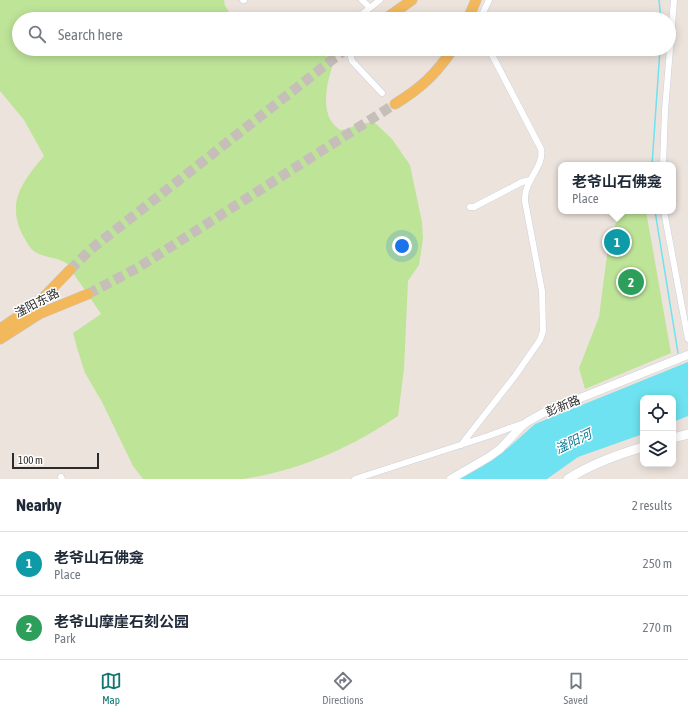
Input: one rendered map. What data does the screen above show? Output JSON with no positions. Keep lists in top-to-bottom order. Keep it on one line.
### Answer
{"streets":{"main road":["滏阳东路"],"street":["彭新路"]},"water":["滏阳河"],"scale_bar":"100 m","page":{"search":"Search here","popup":["老爷山石佛龛","Place"],"pins":["1","2"],"scale":"100 m","heading":["Nearby","2 results"],"list":[{"mark":"1","name":"老爷山石佛龛","note":"Place","value":"250 m"},{"mark":"2","name":"老爷山摩崖石刻公园","note":"Park","value":"270 m"}],"nav":["Map","Directions","Saved"]}}
